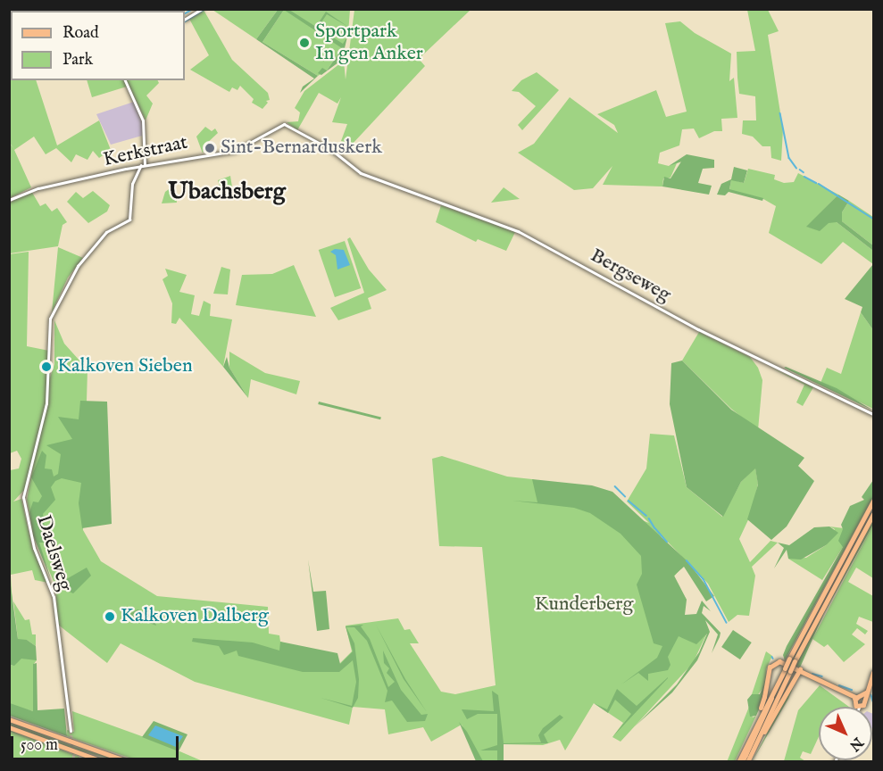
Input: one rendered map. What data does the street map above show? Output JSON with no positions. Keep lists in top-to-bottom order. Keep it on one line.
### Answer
{"streets":{"street":["Kerkstraat","Bergseweg","Daelsweg"]},"crossings":[["Kerkstraat","Bergseweg"],["Kerkstraat","Daelsweg"]],"districts":["Ubachsberg"],"parks":["Kunderberg"],"places":["Sportpark In gen Anker","Sint-Bernarduskerk","Kalkoven Sieben","Kalkoven Dalberg"],"legend":["Road","Park"],"scale_bar":"500 m","north":"bottom right"}
